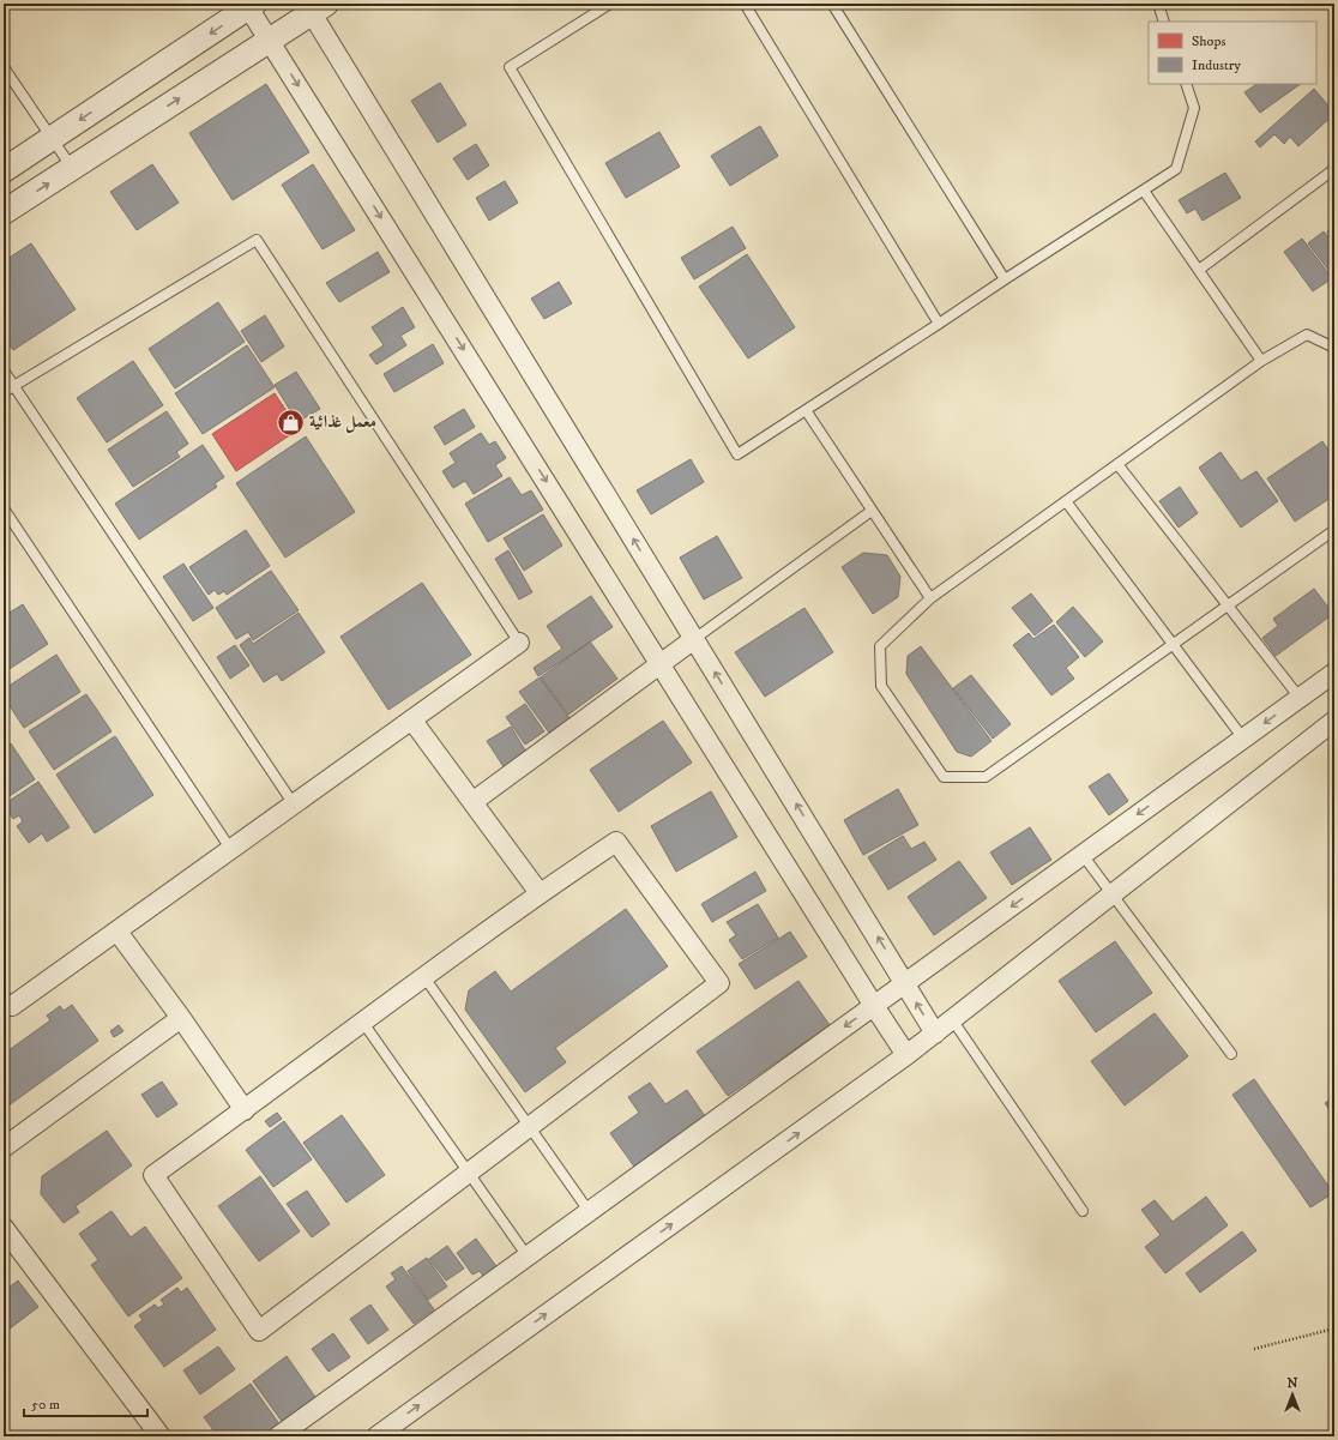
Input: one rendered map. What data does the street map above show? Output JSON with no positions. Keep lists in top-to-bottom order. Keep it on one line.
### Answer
{"places":{"shop":["معمل غذائية"]},"legend":["Shops","Industry"],"scale_bar":"50 m","north":"top"}
